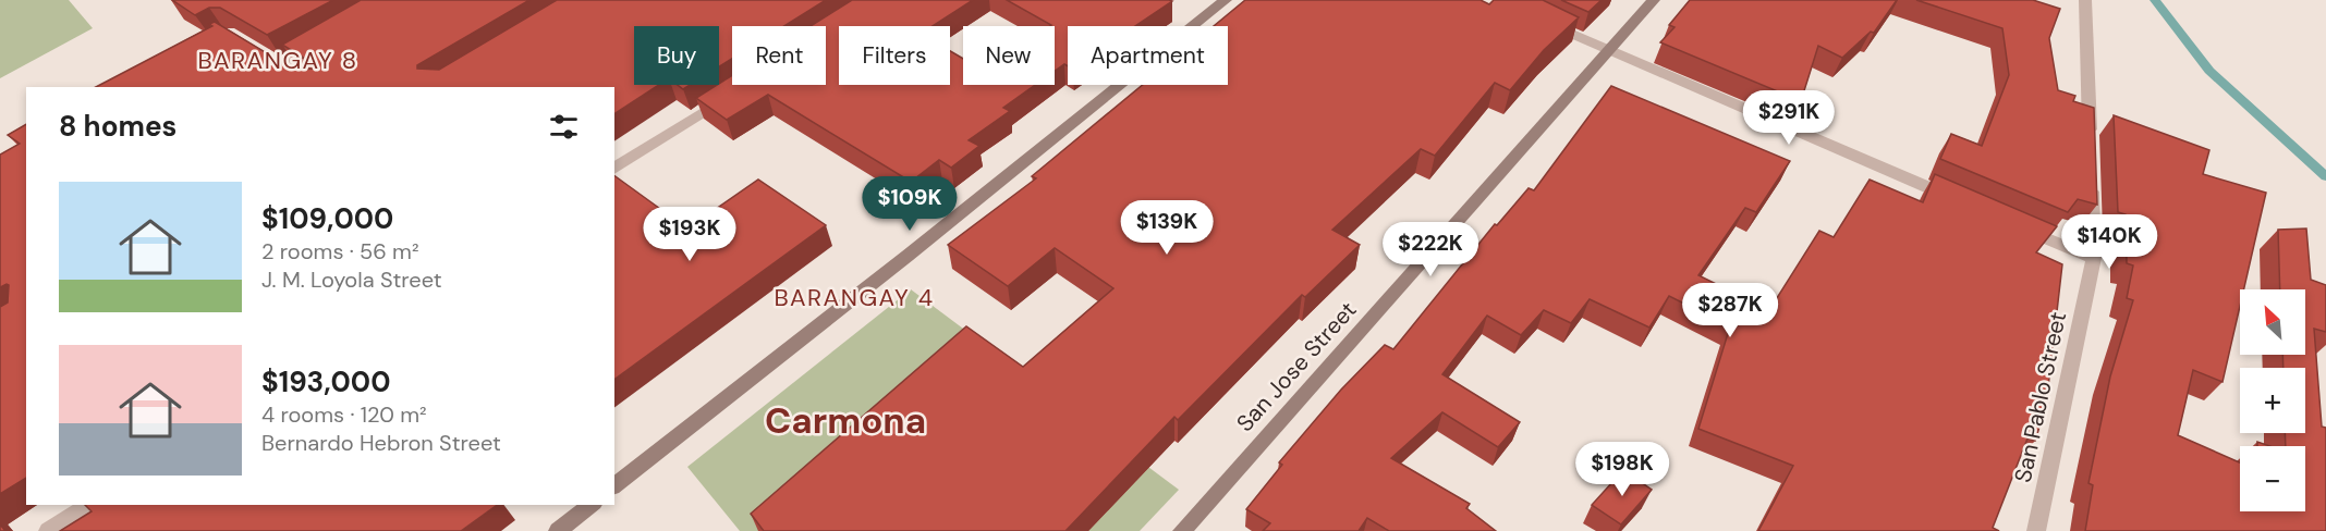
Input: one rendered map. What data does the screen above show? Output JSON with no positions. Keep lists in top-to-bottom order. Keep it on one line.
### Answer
{"streets":{"main road":["San Jose Street"],"street":["San Pablo Street"]},"districts":["BARANGAY 8","BARANGAY 4","Carmona"],"north":"top left","page":{"chip":["Buy","Rent","Filters","New","Apartment"],"heading":"8 homes","price":["$291K","$109K","$139K","$193K","$140K","$222K","$287K","$198K"],"list":[{"name":"$109,000","note":"2 rooms · 56 m² · J. M. Loyola Street"},{"name":"$193,000","note":"4 rooms · 120 m² · Bernardo Hebron Street"}],"map_buttons":["+","−"]}}
